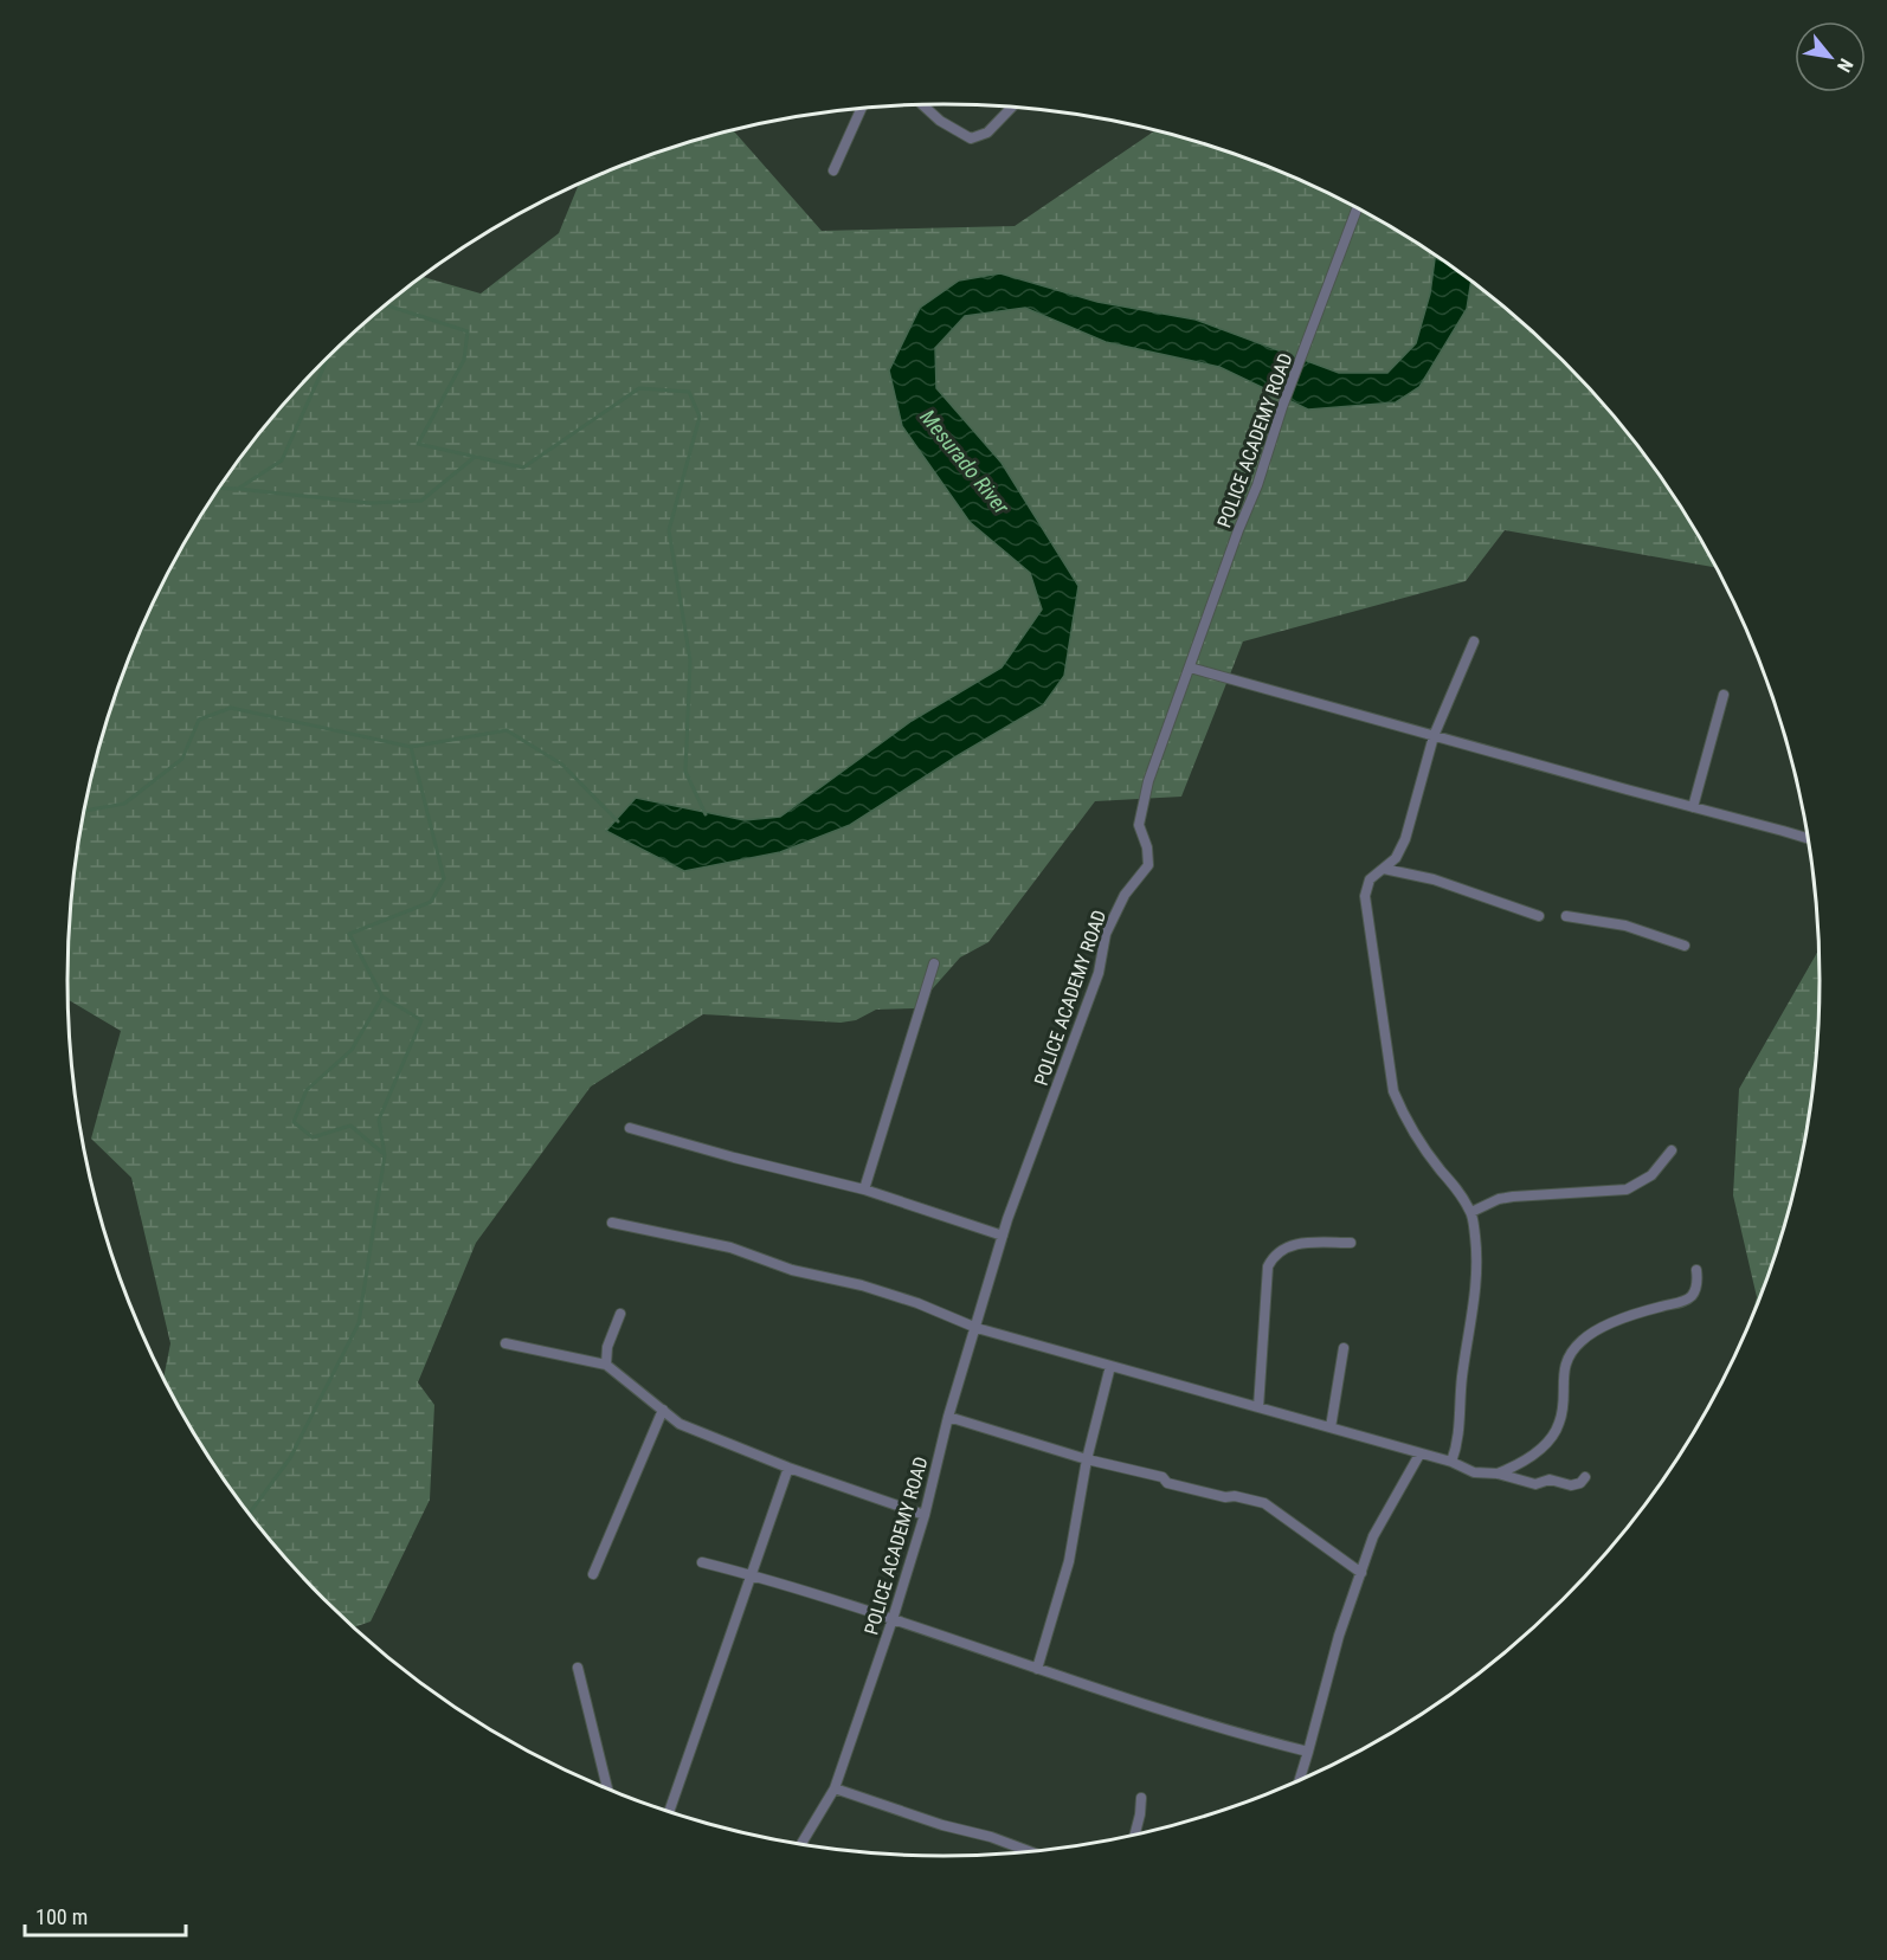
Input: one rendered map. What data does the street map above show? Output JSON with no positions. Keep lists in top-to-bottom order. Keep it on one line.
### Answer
{"streets":{"street":["POLICE ACADEMY ROAD"]},"water":["Mesurado River"],"scale_bar":"100 m","north":"bottom right"}
